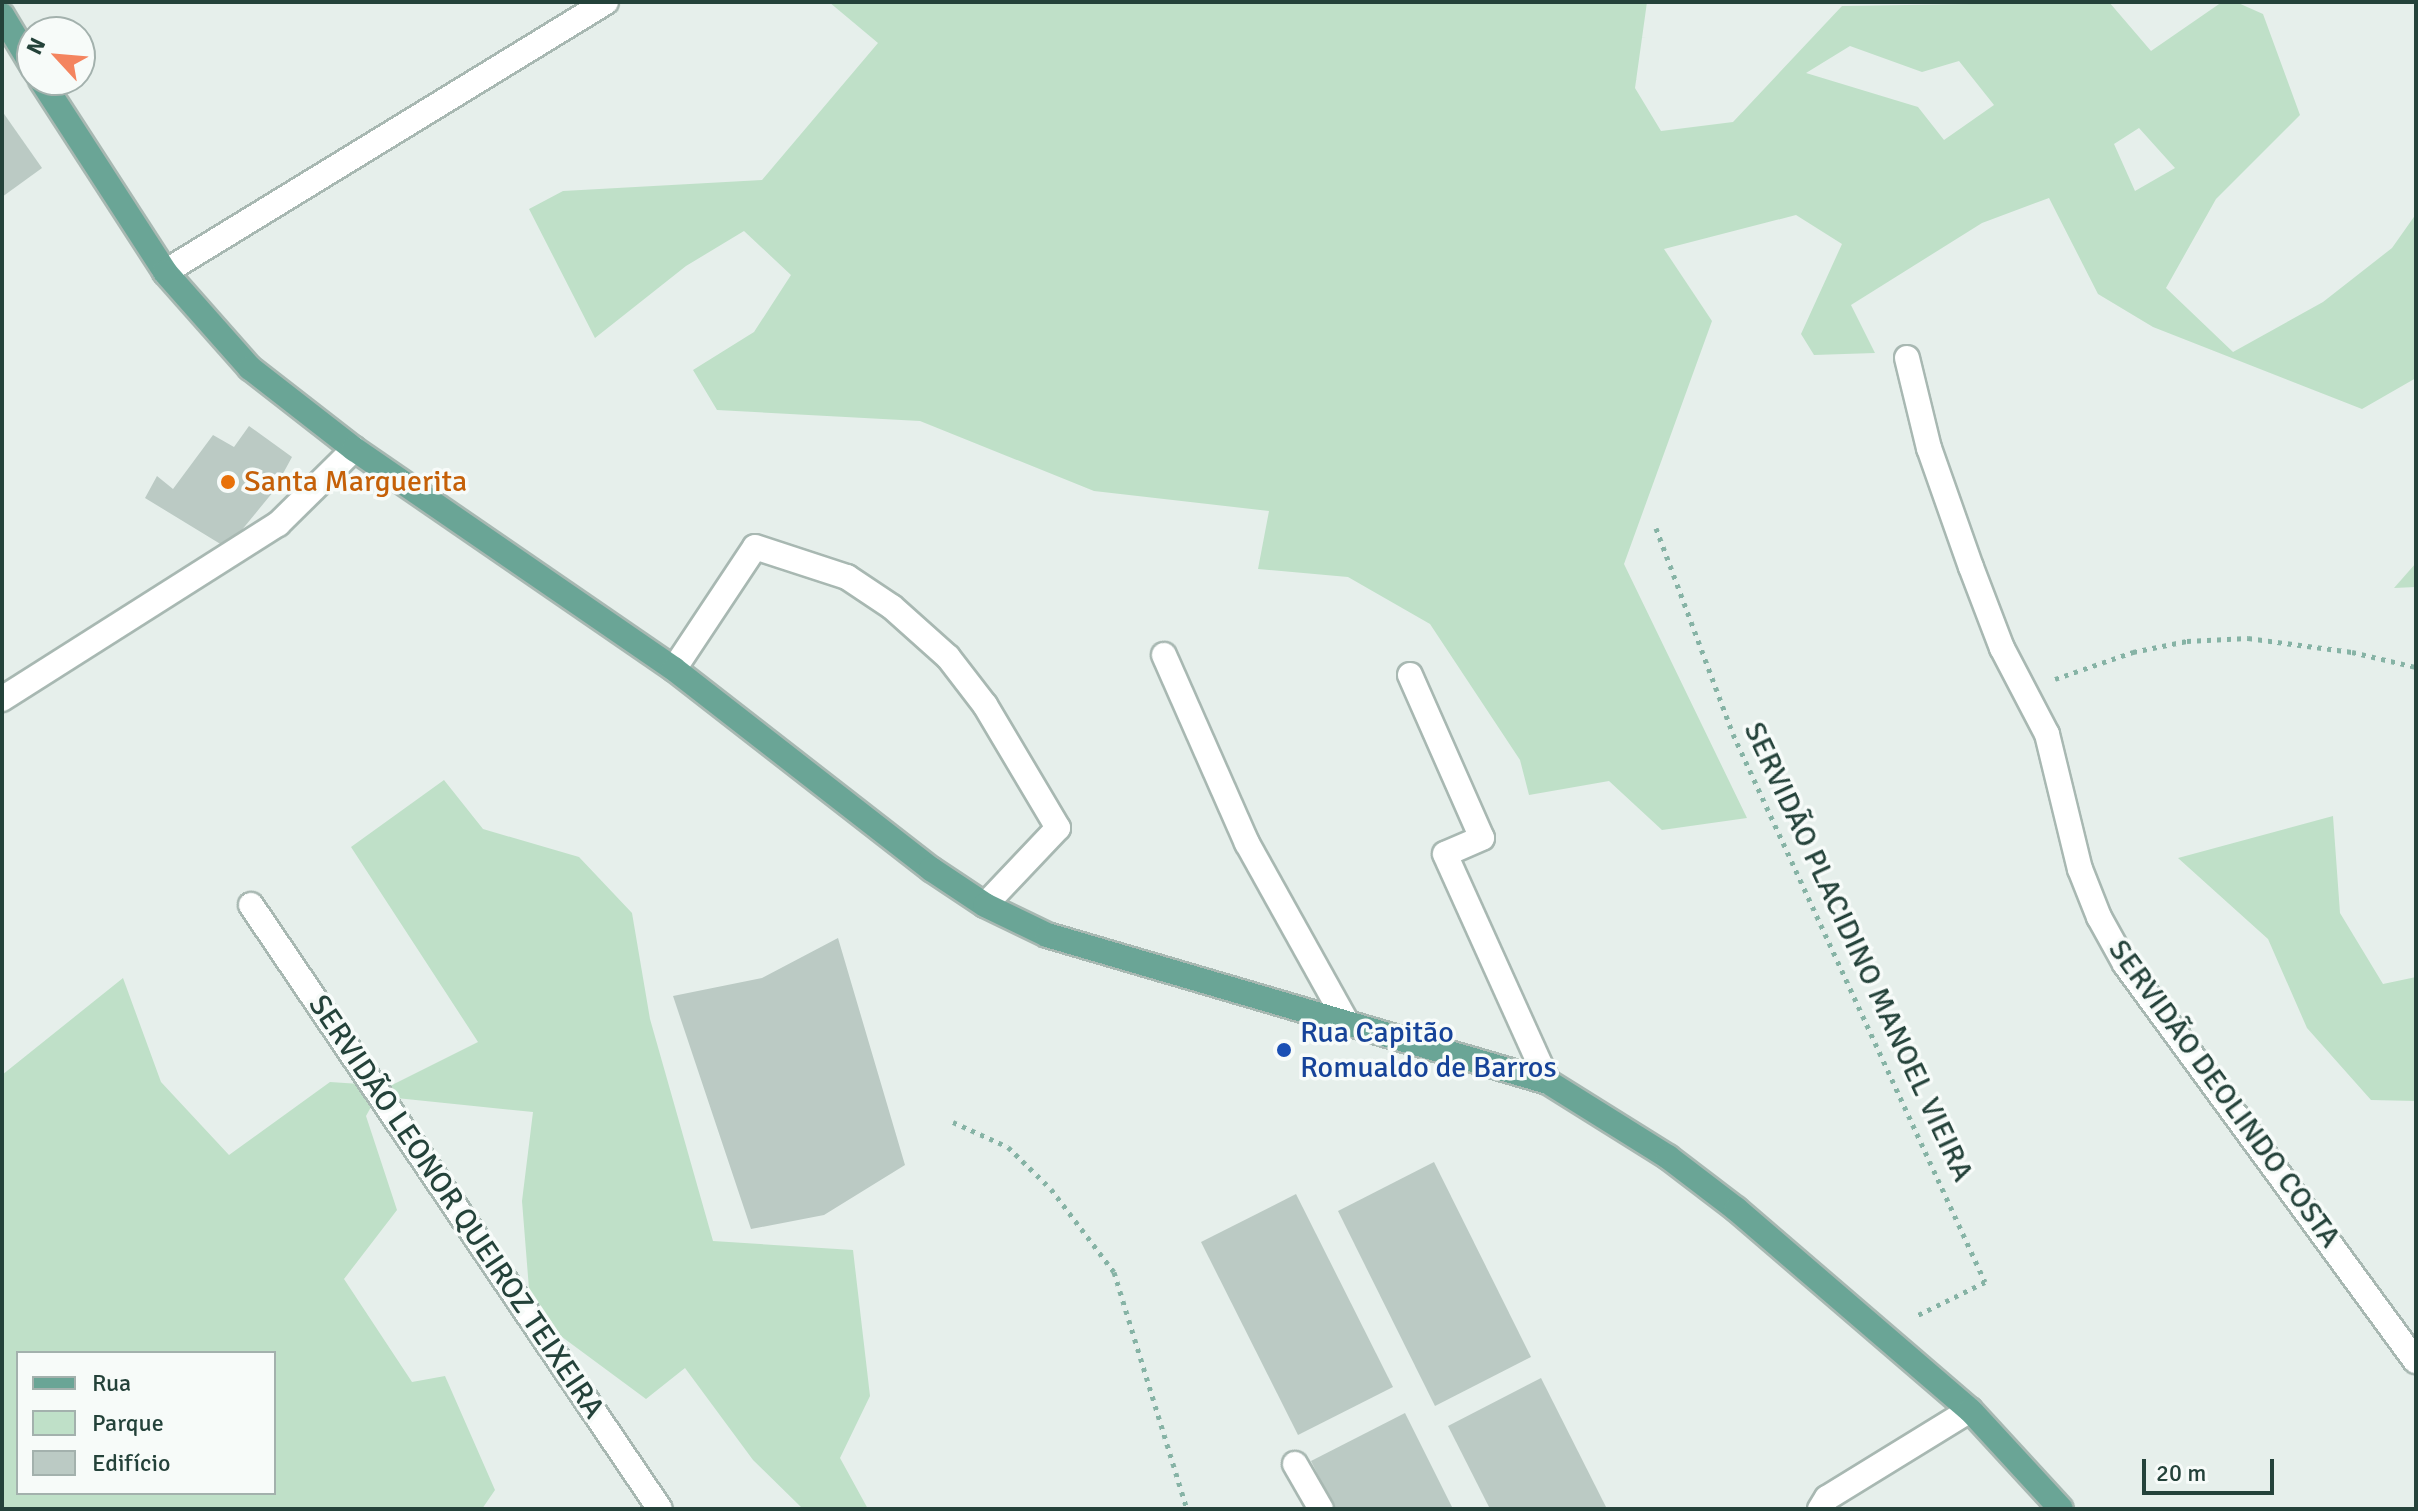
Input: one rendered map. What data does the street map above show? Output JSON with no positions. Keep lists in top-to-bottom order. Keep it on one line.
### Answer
{"streets":{"street":["SERVIDÃO DEOLINDO COSTA","SERVIDÃO LEONOR QUEIROZ TEIXEIRA"],"path":["SERVIDÃO PLACIDINO MANOEL VIEIRA"]},"places":["Santa Marguerita","Rua Capitão Romualdo de Barros"],"legend":["Rua","Parque","Edifício"],"scale_bar":"20 m","north":"top left"}
